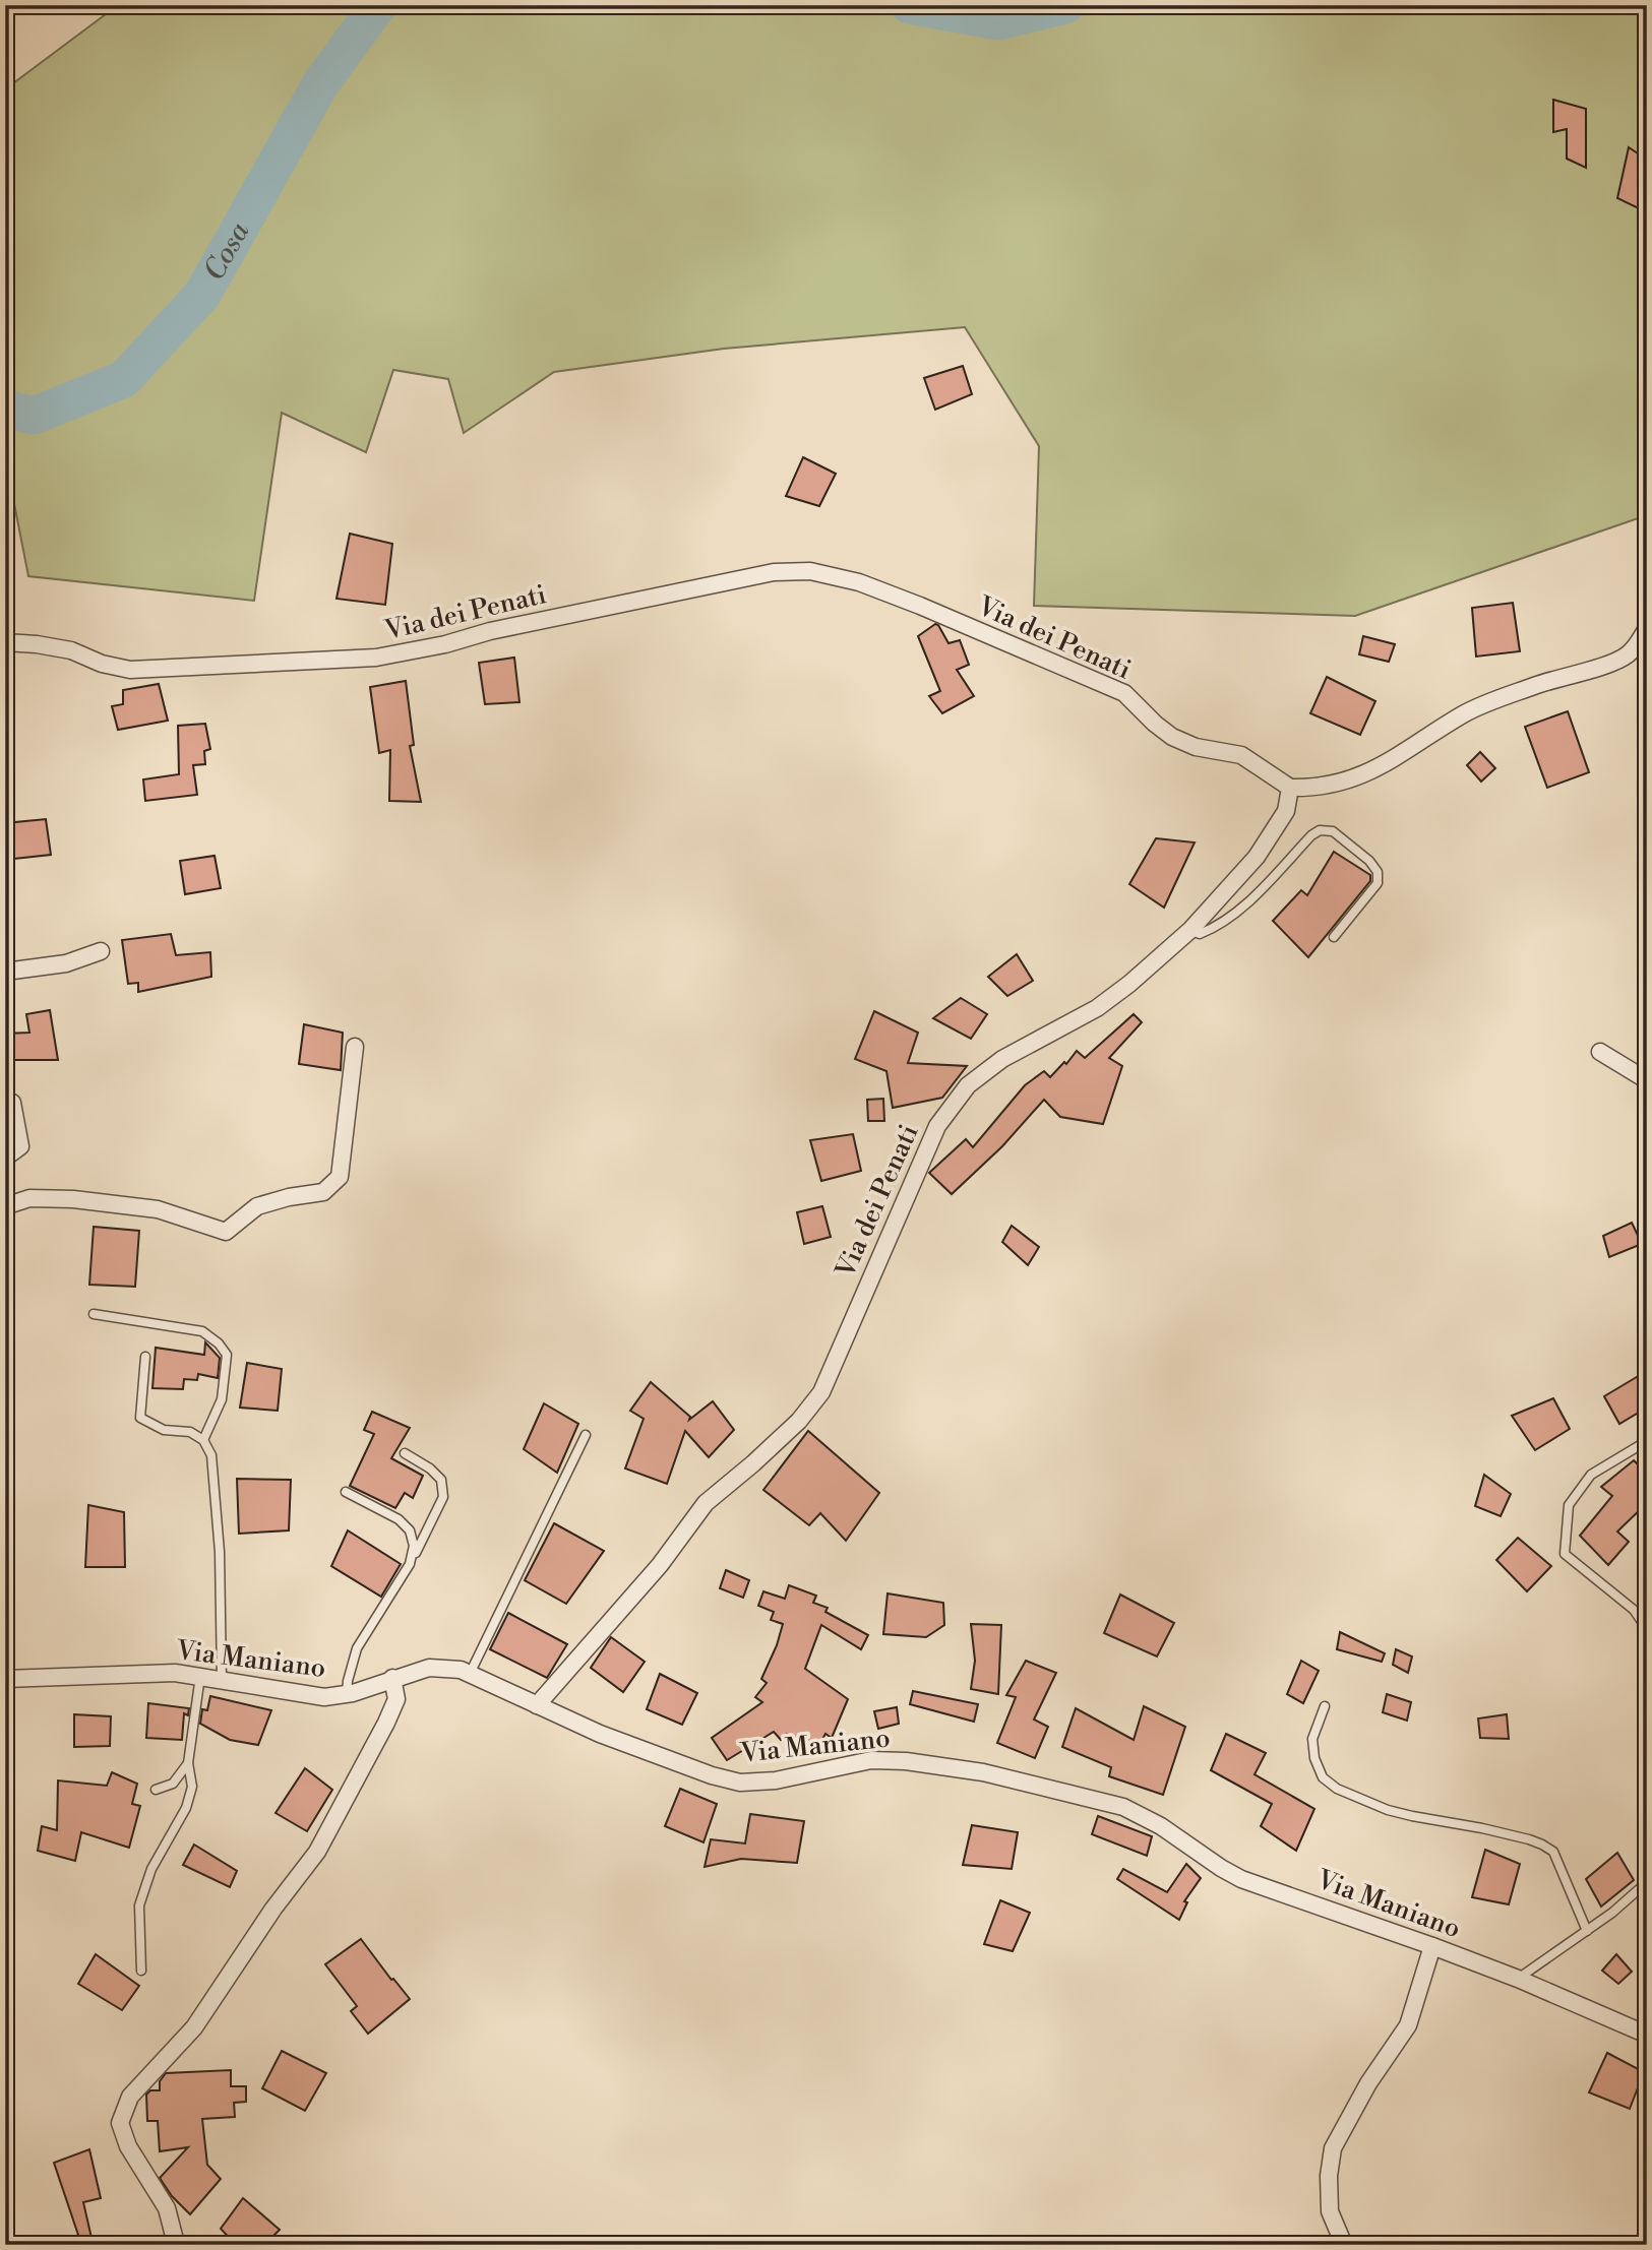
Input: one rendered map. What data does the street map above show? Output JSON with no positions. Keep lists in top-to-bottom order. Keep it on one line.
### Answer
{"streets":{"street":["Via dei Penati","Via Maniano"]},"crossings":[["Via dei Penati","Via Maniano"]],"water":["Cosa"]}
